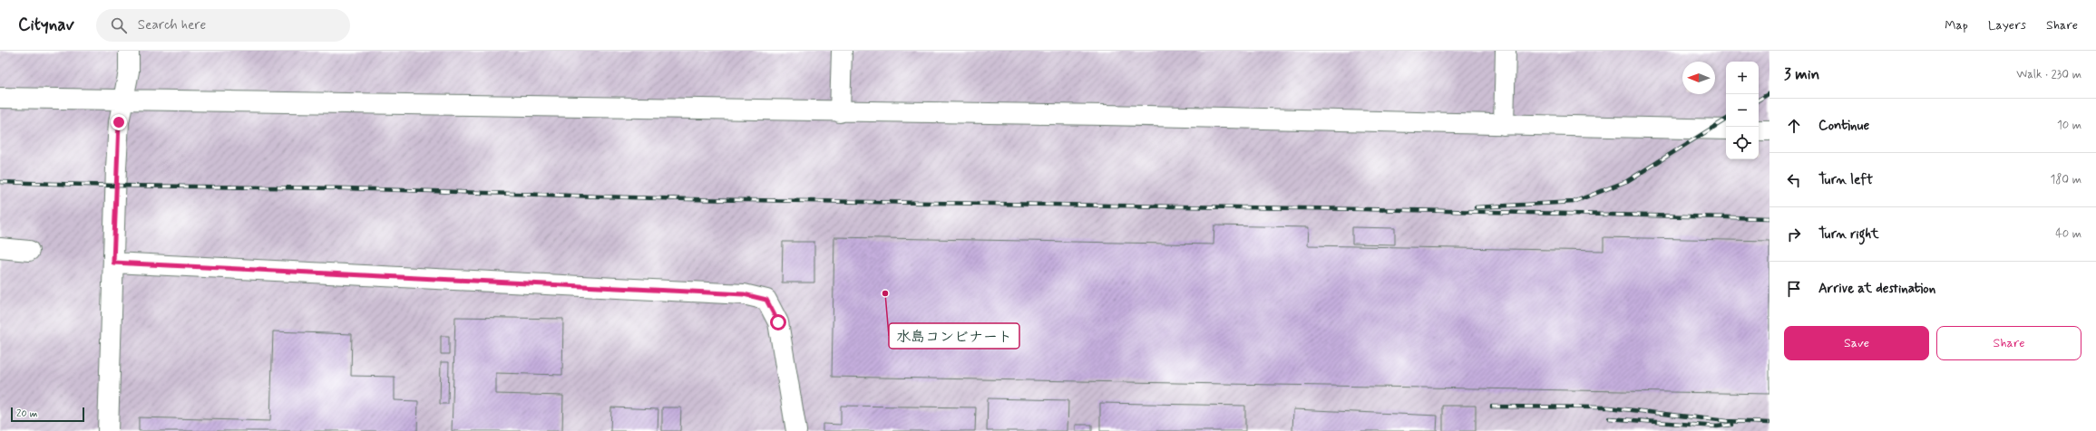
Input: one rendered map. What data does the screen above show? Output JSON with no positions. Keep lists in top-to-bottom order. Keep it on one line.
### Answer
{"places":["水島コンビナート"],"scale_bar":"20 m","north":"left","page":{"header":"Citynav","search":"Search here","nav":["Map","Layers","Share"],"heading":["3 min","Walk · 230 m"],"map_buttons":["+","−"],"list":[["Continue","10 m"],["Turn left","180 m"],["Turn right","40 m"],"Arrive at destination"],"buttons":["Save","Share"],"scale":"20 m"}}
